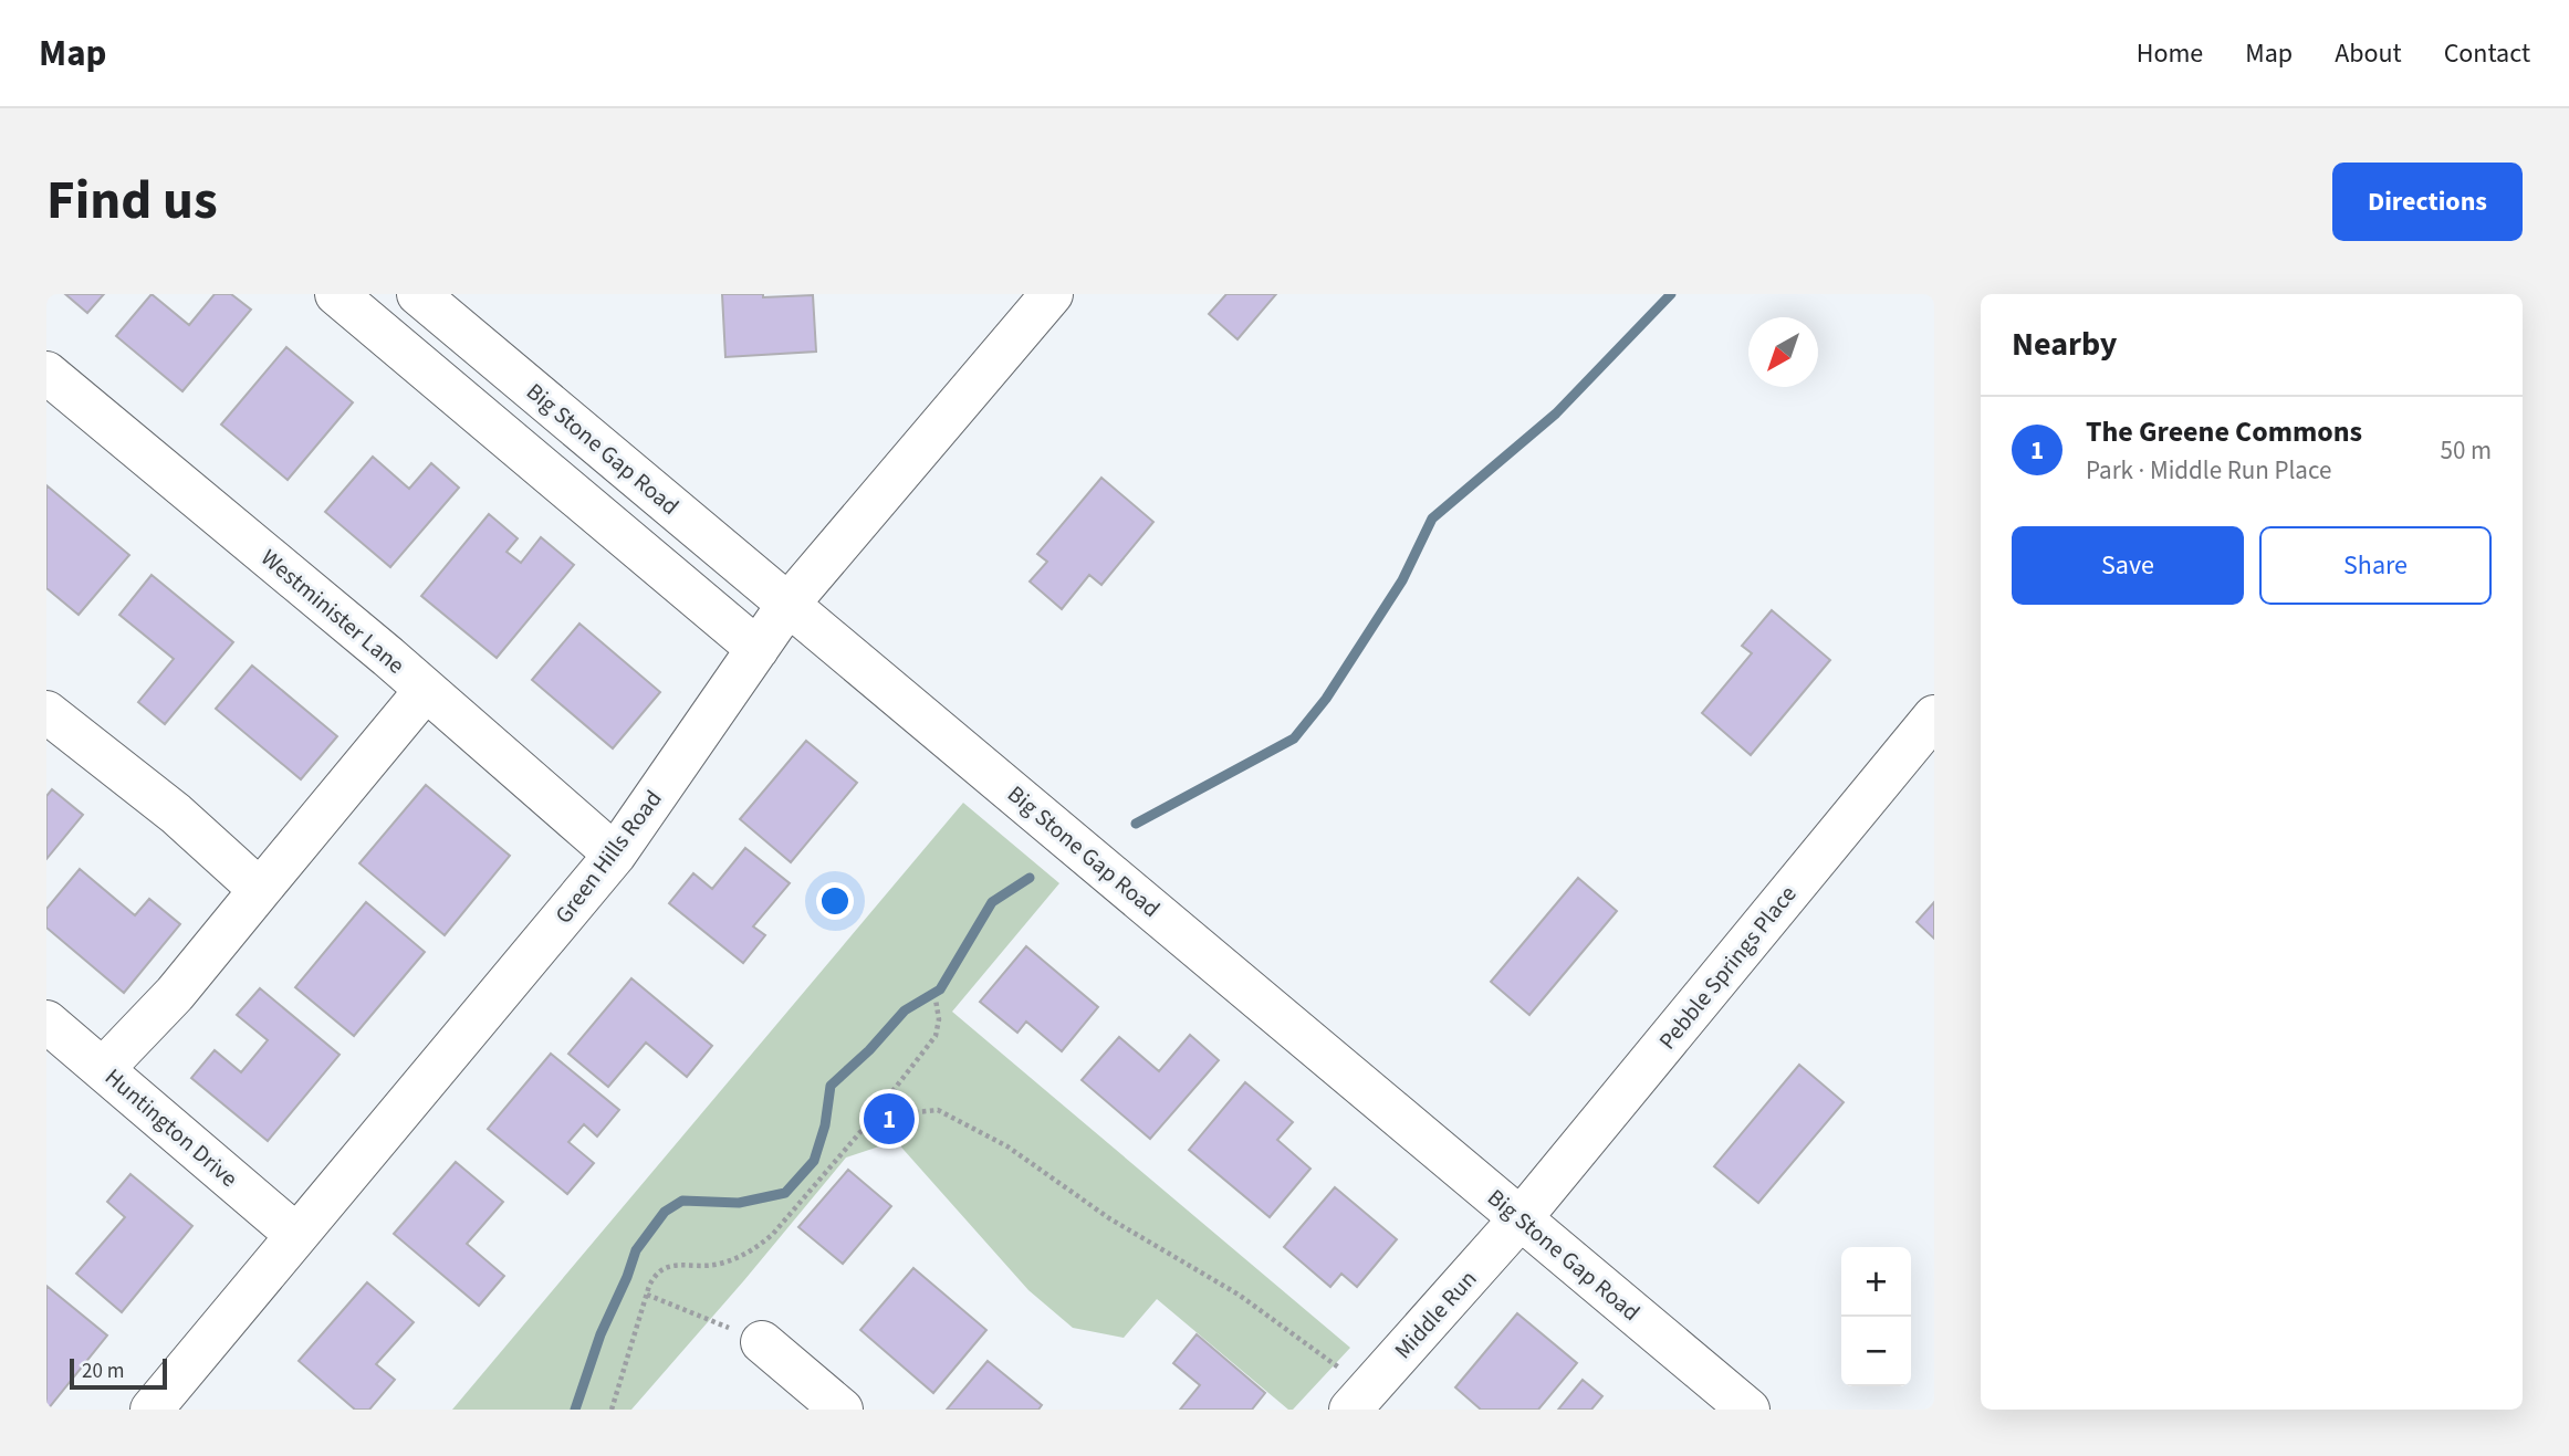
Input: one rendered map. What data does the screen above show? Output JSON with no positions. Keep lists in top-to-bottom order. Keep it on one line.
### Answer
{"streets":{"street":["Big Stone Gap Road","Westminister Lane","Green Hills Road","Pebble Springs Place","Huntington Drive","Middle Run"]},"crossings":[["Big Stone Gap Road","Green Hills Road"],["Big Stone Gap Road","Pebble Springs Place"],["Big Stone Gap Road","Middle Run"],["Westminister Lane","Green Hills Road"],["Green Hills Road","Huntington Drive"],["Pebble Springs Place","Middle Run"]],"scale_bar":"20 m","north":"bottom left","page":{"header":"Map","nav":["Home","Map","About","Contact"],"title":"Find us","buttons":["Directions",["Save","Share"]],"heading":"Nearby","list":[{"mark":"1","name":"The Greene Commons","note":"Park · Middle Run Place","value":"50 m"}],"pins":"1","map_buttons":["+","−"],"scale":"20 m"}}
